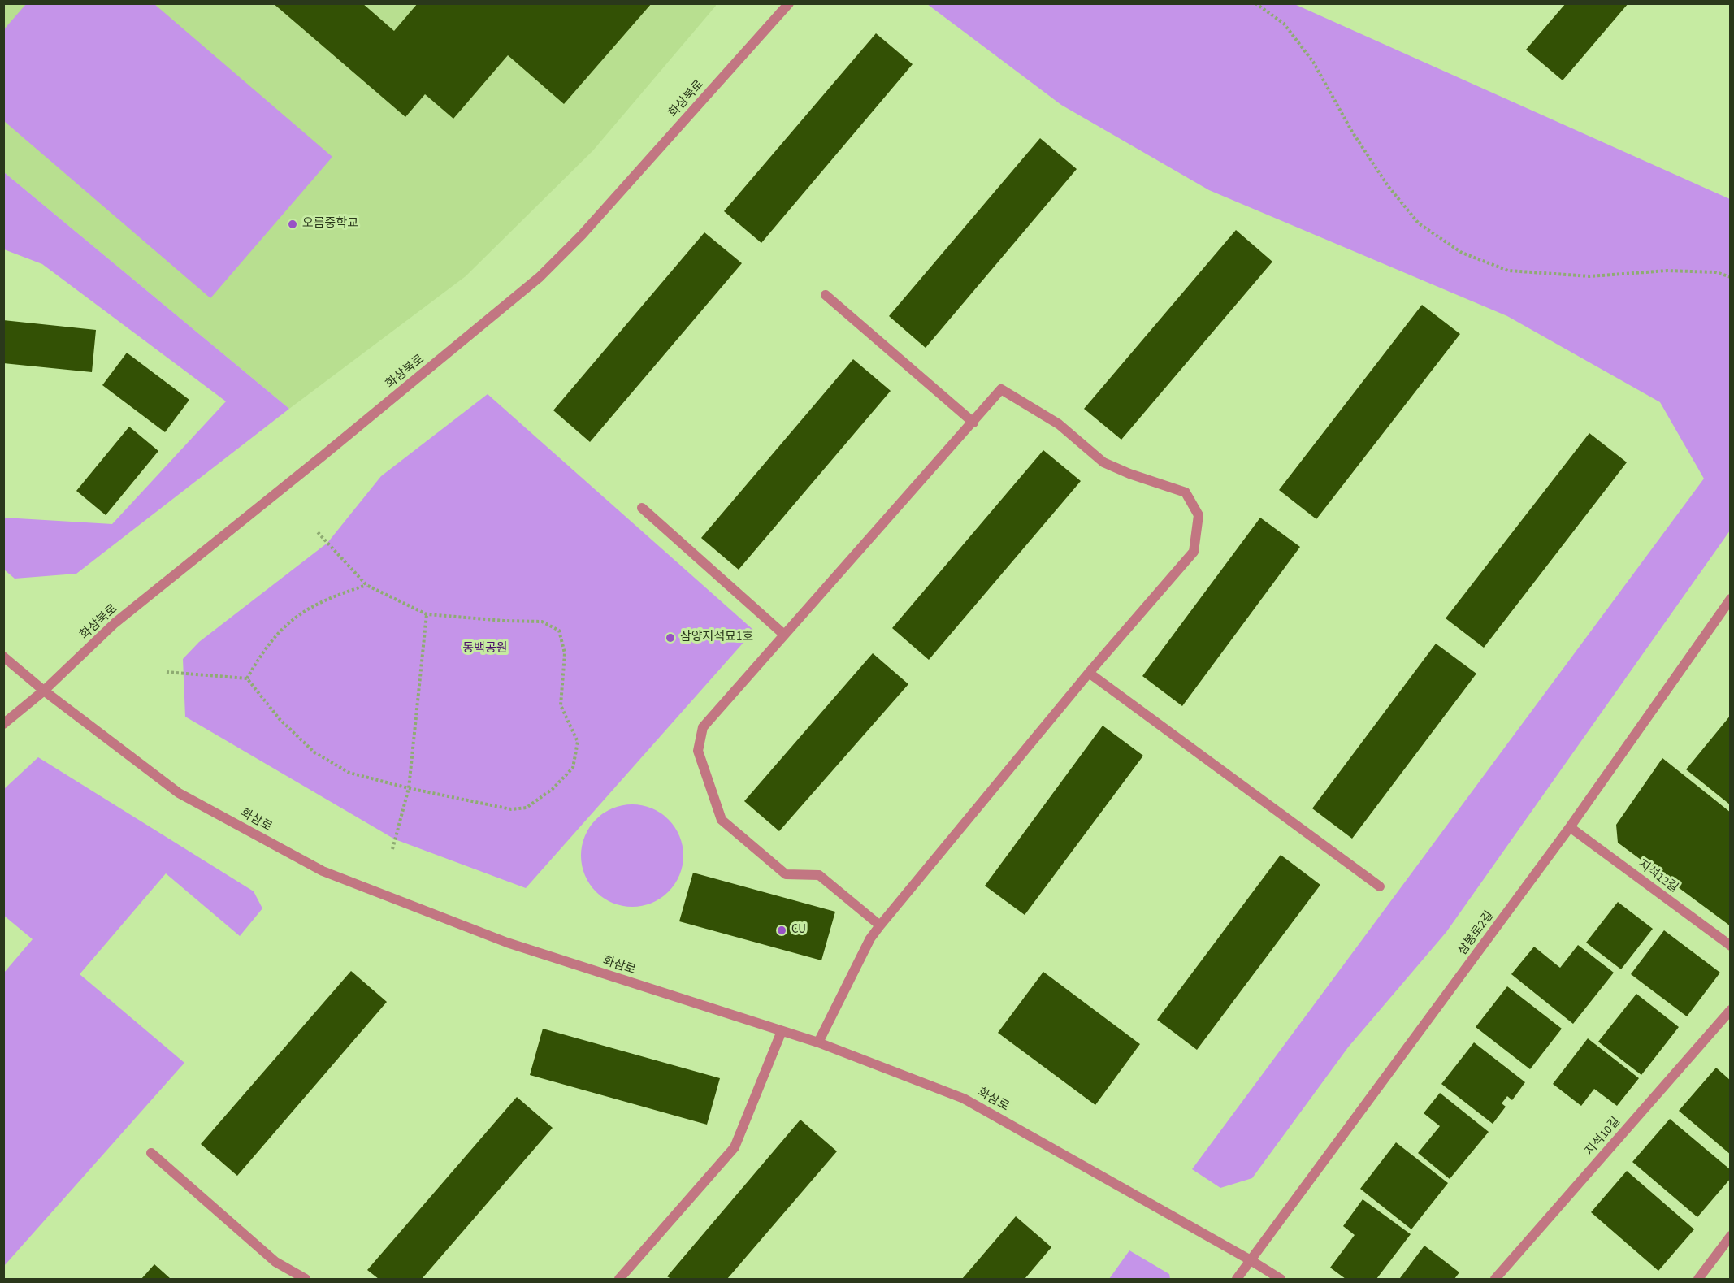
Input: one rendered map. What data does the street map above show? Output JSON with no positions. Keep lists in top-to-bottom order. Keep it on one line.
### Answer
{"streets":{"street":["화삼북로","화삼로","지석12길","삼봉로2길","지석10길"]},"crossings":[["화삼북로","화삼로"],["화삼로","삼봉로2길"],["지석12길","삼봉로2길"]],"parks":["동백공원"],"places":["오름중학교","삼양지석묘1호","CU"]}
